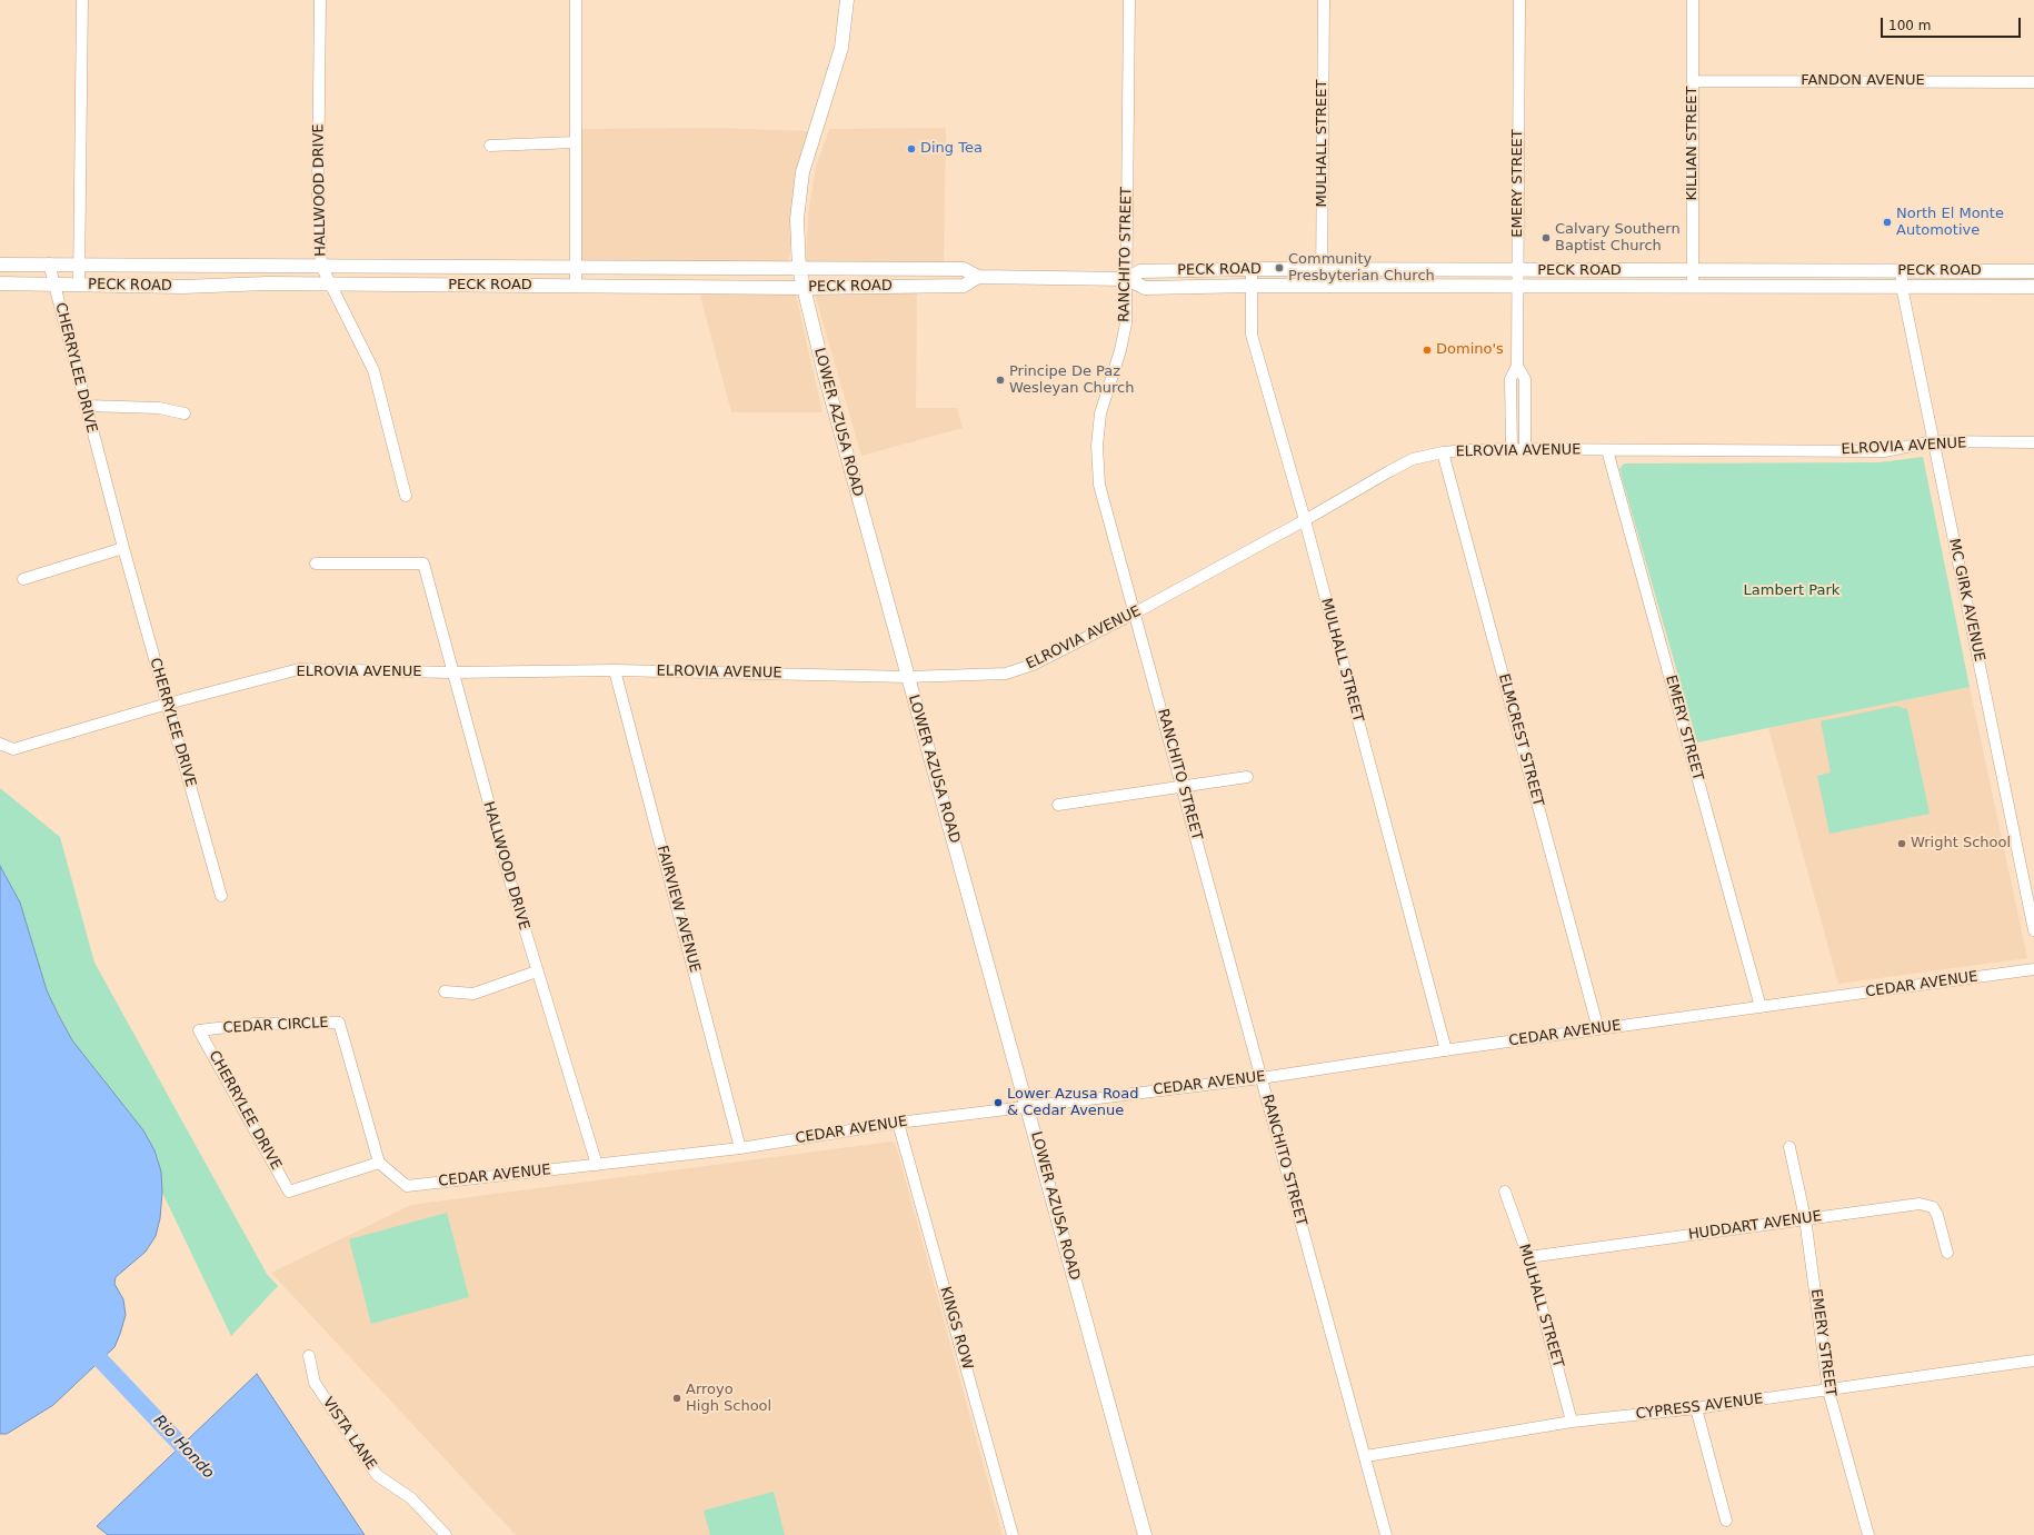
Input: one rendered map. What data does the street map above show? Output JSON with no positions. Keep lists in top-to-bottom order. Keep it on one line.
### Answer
{"streets":{"main road":["PECK ROAD","LOWER AZUSA ROAD"],"street":["FANDON AVENUE","MULHALL STREET","KILLIAN STREET","EMERY STREET","HALLWOOD DRIVE","RANCHITO STREET","CHERRYLEE DRIVE","ELROVIA AVENUE","MC GIRK AVENUE","ELMCREST STREET","FAIRVIEW AVENUE","CEDAR AVENUE","CEDAR CIRCLE","HUDDART AVENUE","KINGS ROW","CYPRESS AVENUE","VISTA LANE"]},"crossings":[["FANDON AVENUE","KILLIAN STREET"],["MULHALL STREET","PECK ROAD"],["MULHALL STREET","ELROVIA AVENUE"],["MULHALL STREET","CEDAR AVENUE"],["MULHALL STREET","HUDDART AVENUE"],["MULHALL STREET","CYPRESS AVENUE"],["KILLIAN STREET","PECK ROAD"],["EMERY STREET","PECK ROAD"],["EMERY STREET","ELROVIA AVENUE"],["EMERY STREET","CEDAR AVENUE"],["EMERY STREET","HUDDART AVENUE"],["EMERY STREET","CYPRESS AVENUE"],["HALLWOOD DRIVE","PECK ROAD"],["HALLWOOD DRIVE","ELROVIA AVENUE"],["HALLWOOD DRIVE","CEDAR AVENUE"],["RANCHITO STREET","PECK ROAD"],["RANCHITO STREET","ELROVIA AVENUE"],["RANCHITO STREET","CEDAR AVENUE"],["RANCHITO STREET","CYPRESS AVENUE"],["PECK ROAD","CHERRYLEE DRIVE"],["PECK ROAD","LOWER AZUSA ROAD"],["PECK ROAD","MC GIRK AVENUE"],["CHERRYLEE DRIVE","ELROVIA AVENUE"],["CHERRYLEE DRIVE","CEDAR AVENUE"],["CHERRYLEE DRIVE","CEDAR CIRCLE"],["LOWER AZUSA ROAD","ELROVIA AVENUE"],["LOWER AZUSA ROAD","CEDAR AVENUE"],["ELROVIA AVENUE","MC GIRK AVENUE"],["ELROVIA AVENUE","ELMCREST STREET"],["ELROVIA AVENUE","FAIRVIEW AVENUE"],["ELMCREST STREET","CEDAR AVENUE"],["FAIRVIEW AVENUE","CEDAR AVENUE"],["CEDAR AVENUE","CEDAR CIRCLE"],["CEDAR AVENUE","KINGS ROW"]],"water":["Rio Hondo"],"parks":["Lambert Park"],"places":["Ding Tea","North El Monte Automotive","Calvary Southern Baptist Church","Community Presbyterian Church","Domino's","Principe De Paz Wesleyan Church","Wright School","Lower Azusa Road & Cedar Avenue","Arroyo High School"],"scale_bar":"100 m"}
